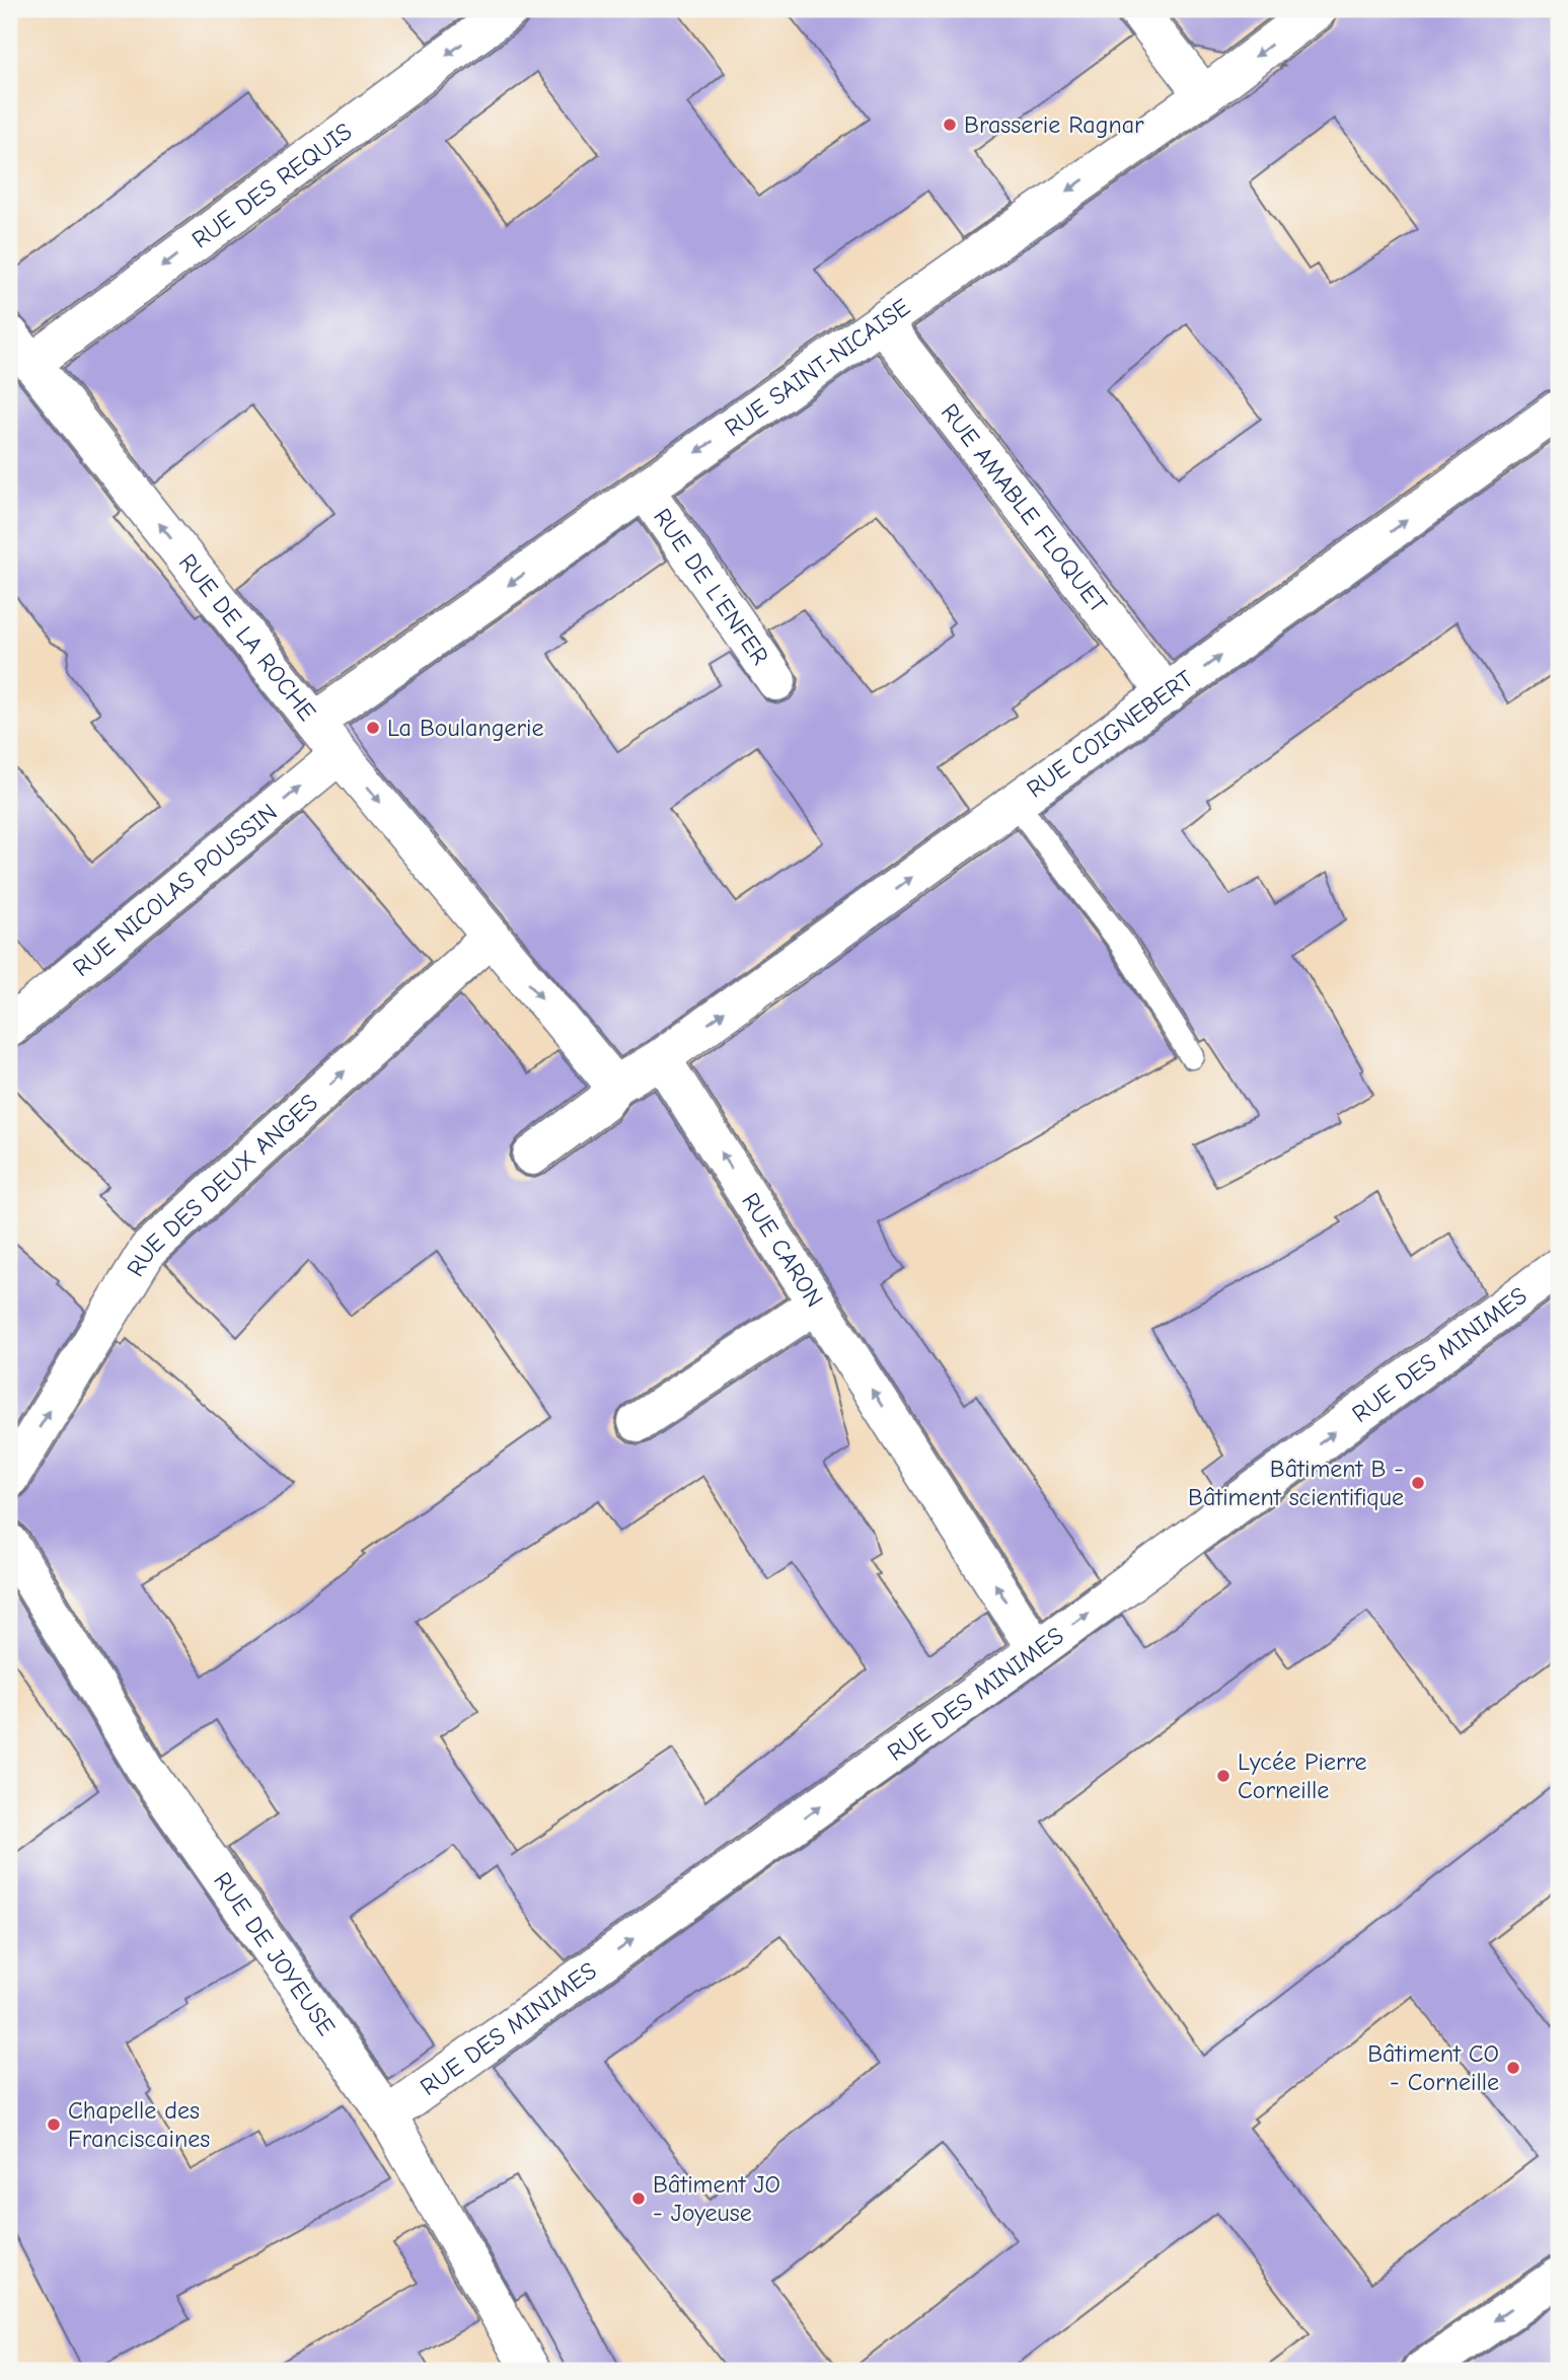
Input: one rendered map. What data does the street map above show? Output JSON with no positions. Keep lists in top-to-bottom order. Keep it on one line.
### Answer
{"streets":{"street":["RUE DES REQUIS","RUE SAINT-NICAISE","RUE AMABLE FLOQUET","RUE DE L'ENFER","RUE DE LA ROCHE","RUE COIGNEBERT","RUE NICOLAS POUSSIN","RUE DES DEUX ANGES","RUE CARON","RUE DES MINIMES","RUE DE JOYEUSE"]},"crossings":[["RUE DES REQUIS","RUE DE LA ROCHE"],["RUE SAINT-NICAISE","RUE AMABLE FLOQUET"],["RUE SAINT-NICAISE","RUE DE L'ENFER"],["RUE SAINT-NICAISE","RUE DE LA ROCHE"],["RUE AMABLE FLOQUET","RUE COIGNEBERT"],["RUE DE LA ROCHE","RUE NICOLAS POUSSIN"],["RUE DE LA ROCHE","RUE DES DEUX ANGES"],["RUE COIGNEBERT","RUE CARON"],["RUE CARON","RUE DES MINIMES"],["RUE DES MINIMES","RUE DE JOYEUSE"]],"one_way":["RUE DES REQUIS","RUE SAINT-NICAISE","RUE COIGNEBERT","RUE NICOLAS POUSSIN","RUE DES DEUX ANGES","RUE CARON","RUE DES MINIMES"],"places":["Brasserie Ragnar","La Boulangerie","Bâtiment B - Bâtiment scientifique","Lycée Pierre Corneille","Bâtiment CO - Corneille","Chapelle des Franciscaines","Bâtiment JO - Joyeuse"]}
